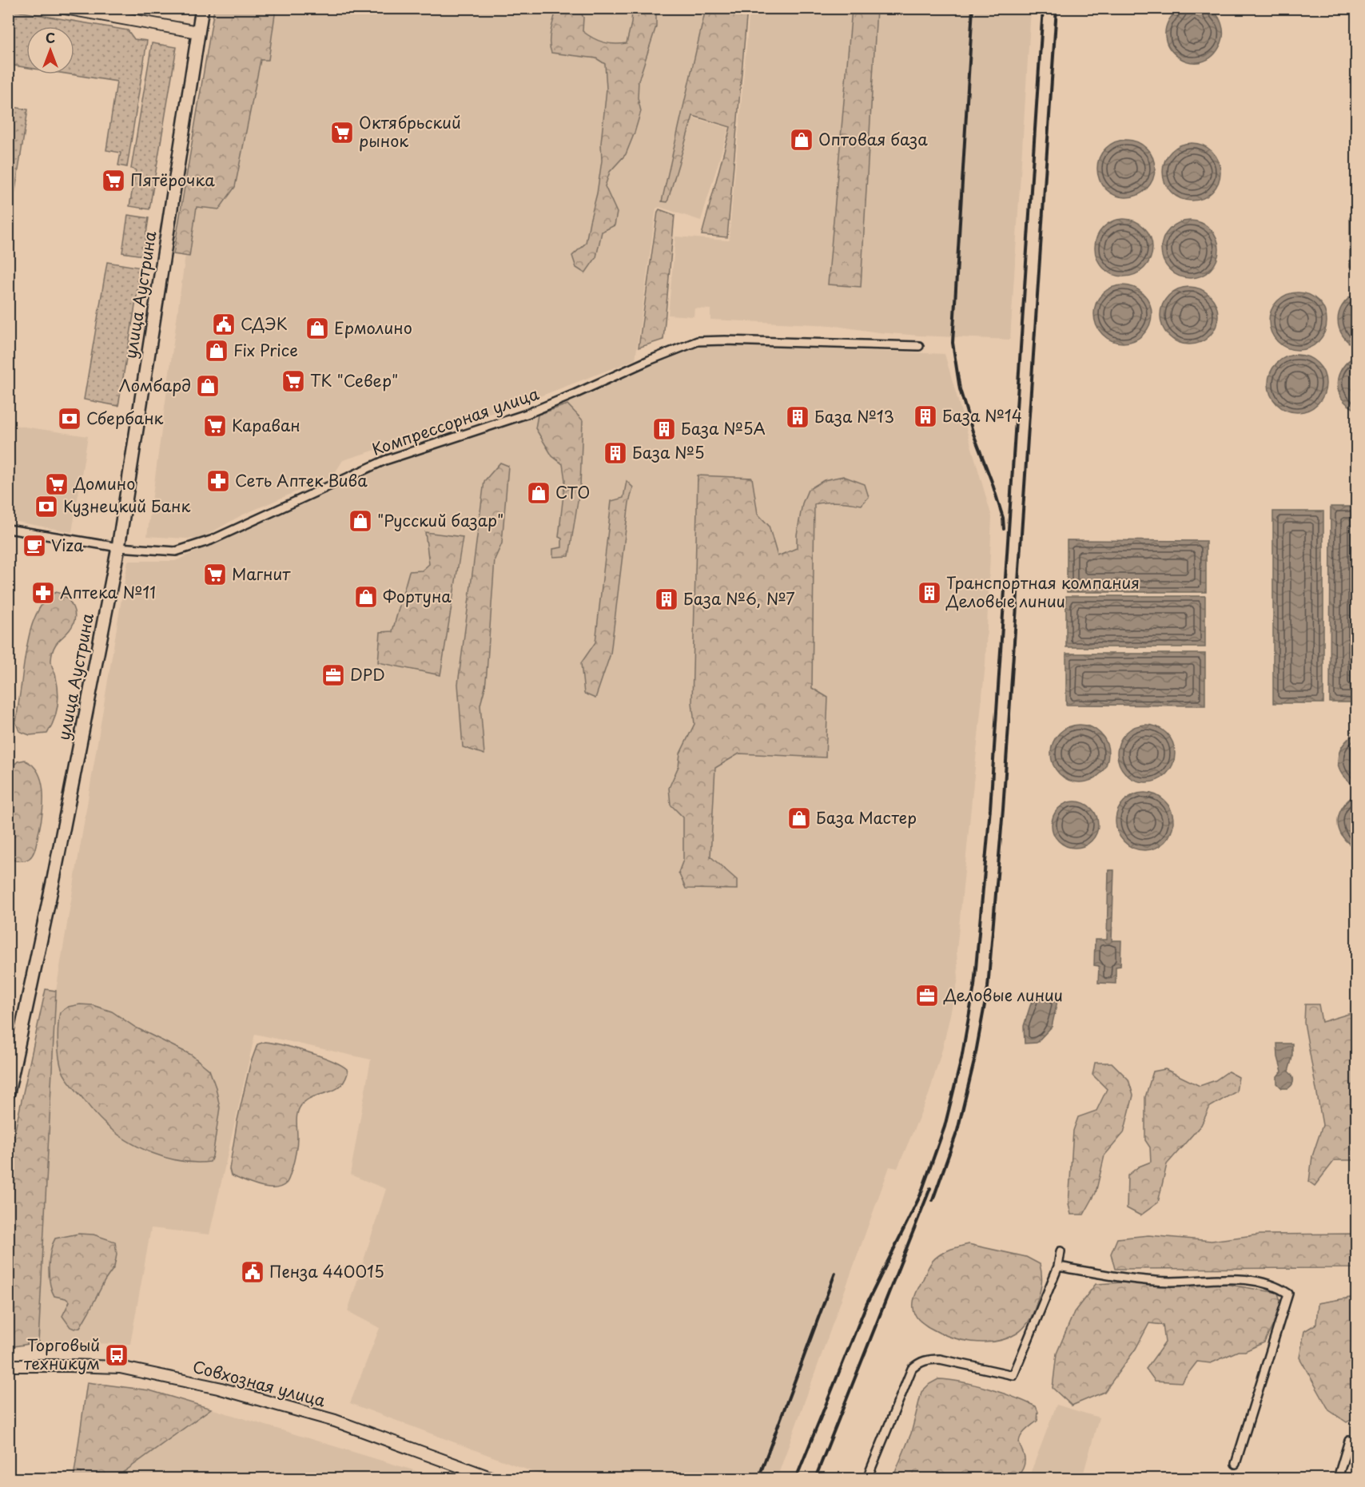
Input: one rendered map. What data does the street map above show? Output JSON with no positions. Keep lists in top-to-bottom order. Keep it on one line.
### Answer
{"streets":{"main road":["улица Аустрина","Совхозная улица"],"street":["Компрессорная улица"]},"crossings":[["улица Аустрина","Компрессорная улица"]],"places":{"supermarket":["Октябрьский рынок","Пятёрочка","ТК \"Север\"","Караван","Домино","Магнит"],"shop":["Оптовая база","Ермолино","Fix Price","Ломбард","СТО","\"Русский базар\"","Фортуна","База Мастер"],"public building":["СДЭК","Пенза 440015"],"building":["База №14","База №13","База №5А","База №5","Транспортная компания Деловые линии","База №6, №7"],"bank":["Сбербанк","Кузнецкий Банк"],"pharmacy":["Сеть Аптек Вива","Аптека №11"],"cafe":["Viza"],"office":["DPD","Деловые линии"],"bus stop":["Торговый техникум"]},"north":"top"}
